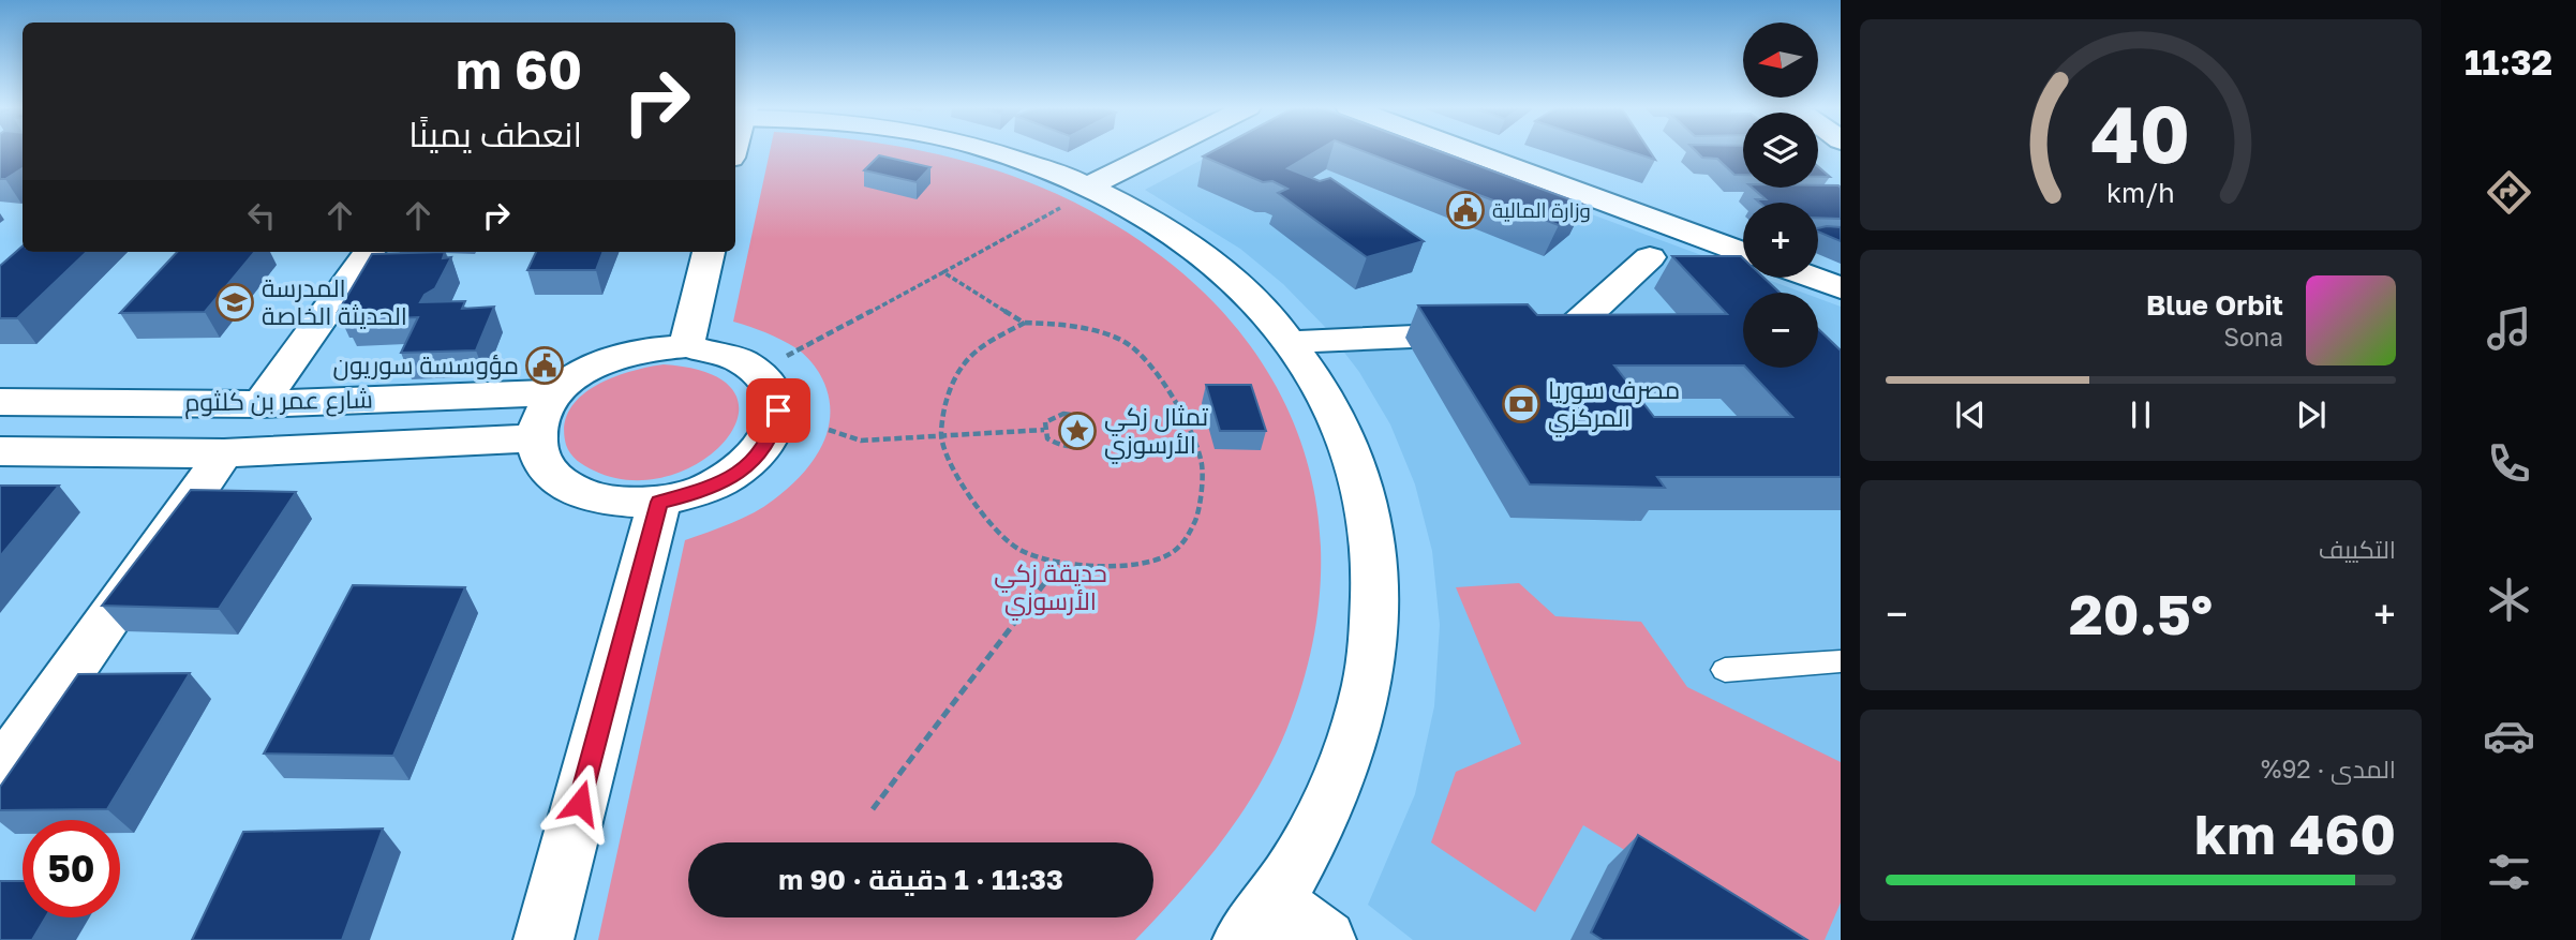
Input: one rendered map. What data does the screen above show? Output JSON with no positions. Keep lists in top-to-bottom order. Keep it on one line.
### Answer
{"streets":{"main road":["شارع عمر بن كلثوم"]},"parks":["حديقة زكي الأرسوزي"],"places":{"public building":["وزارة المالية","مؤوسسة سوريون"],"school or university":["المدرسة الحديثة الخاصة"],"bank":["مصرف سوريا المركزي"],"place":["تمثال زكي الأرسوزي"]},"north":"left","page":{"tabs":"11:32","map_buttons":["+","−"],"turn":["60 m","انعطف يمينًا"],"song":["Blue Orbit","Sona"],"tile":["التكييف",["المدى · 92%","460 km"]],"heat":["−","20.5°","+"],"limit":"50","trip":"11:33 · 1 دقيقة · 90 m","gauge":["40","km/h"]}}
